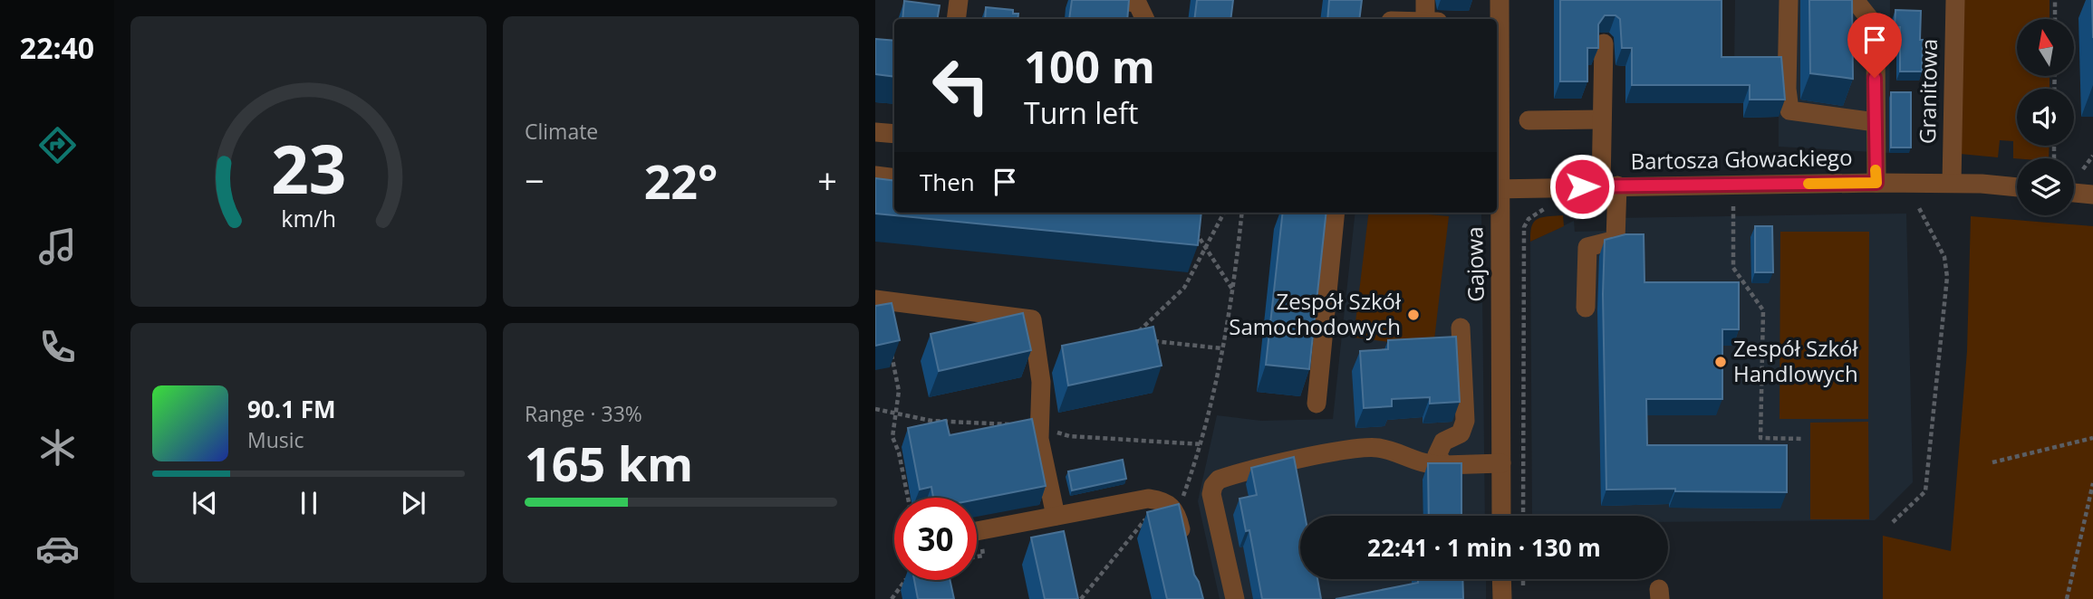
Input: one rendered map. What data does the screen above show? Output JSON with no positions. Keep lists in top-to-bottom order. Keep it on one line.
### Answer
{"streets":{"street":["Granitowa","Bartosza Głowackiego","Gajowa"]},"crossings":[["Granitowa","Bartosza Głowackiego"]],"places":["Zespół Szkół Samochodowych","Zespół Szkół Handlowych"],"north":"top","page":{"tabs":"22:40","tile":["Climate",["Range · 33%","165 km"]],"turn":["100 m","Turn left"],"then":"Then","heat":["−","22°","+"],"song":["90.1 FM","Music"],"limit":"30","trip":"22:41 · 1 min · 130 m","gauge":["23","km/h"]}}
